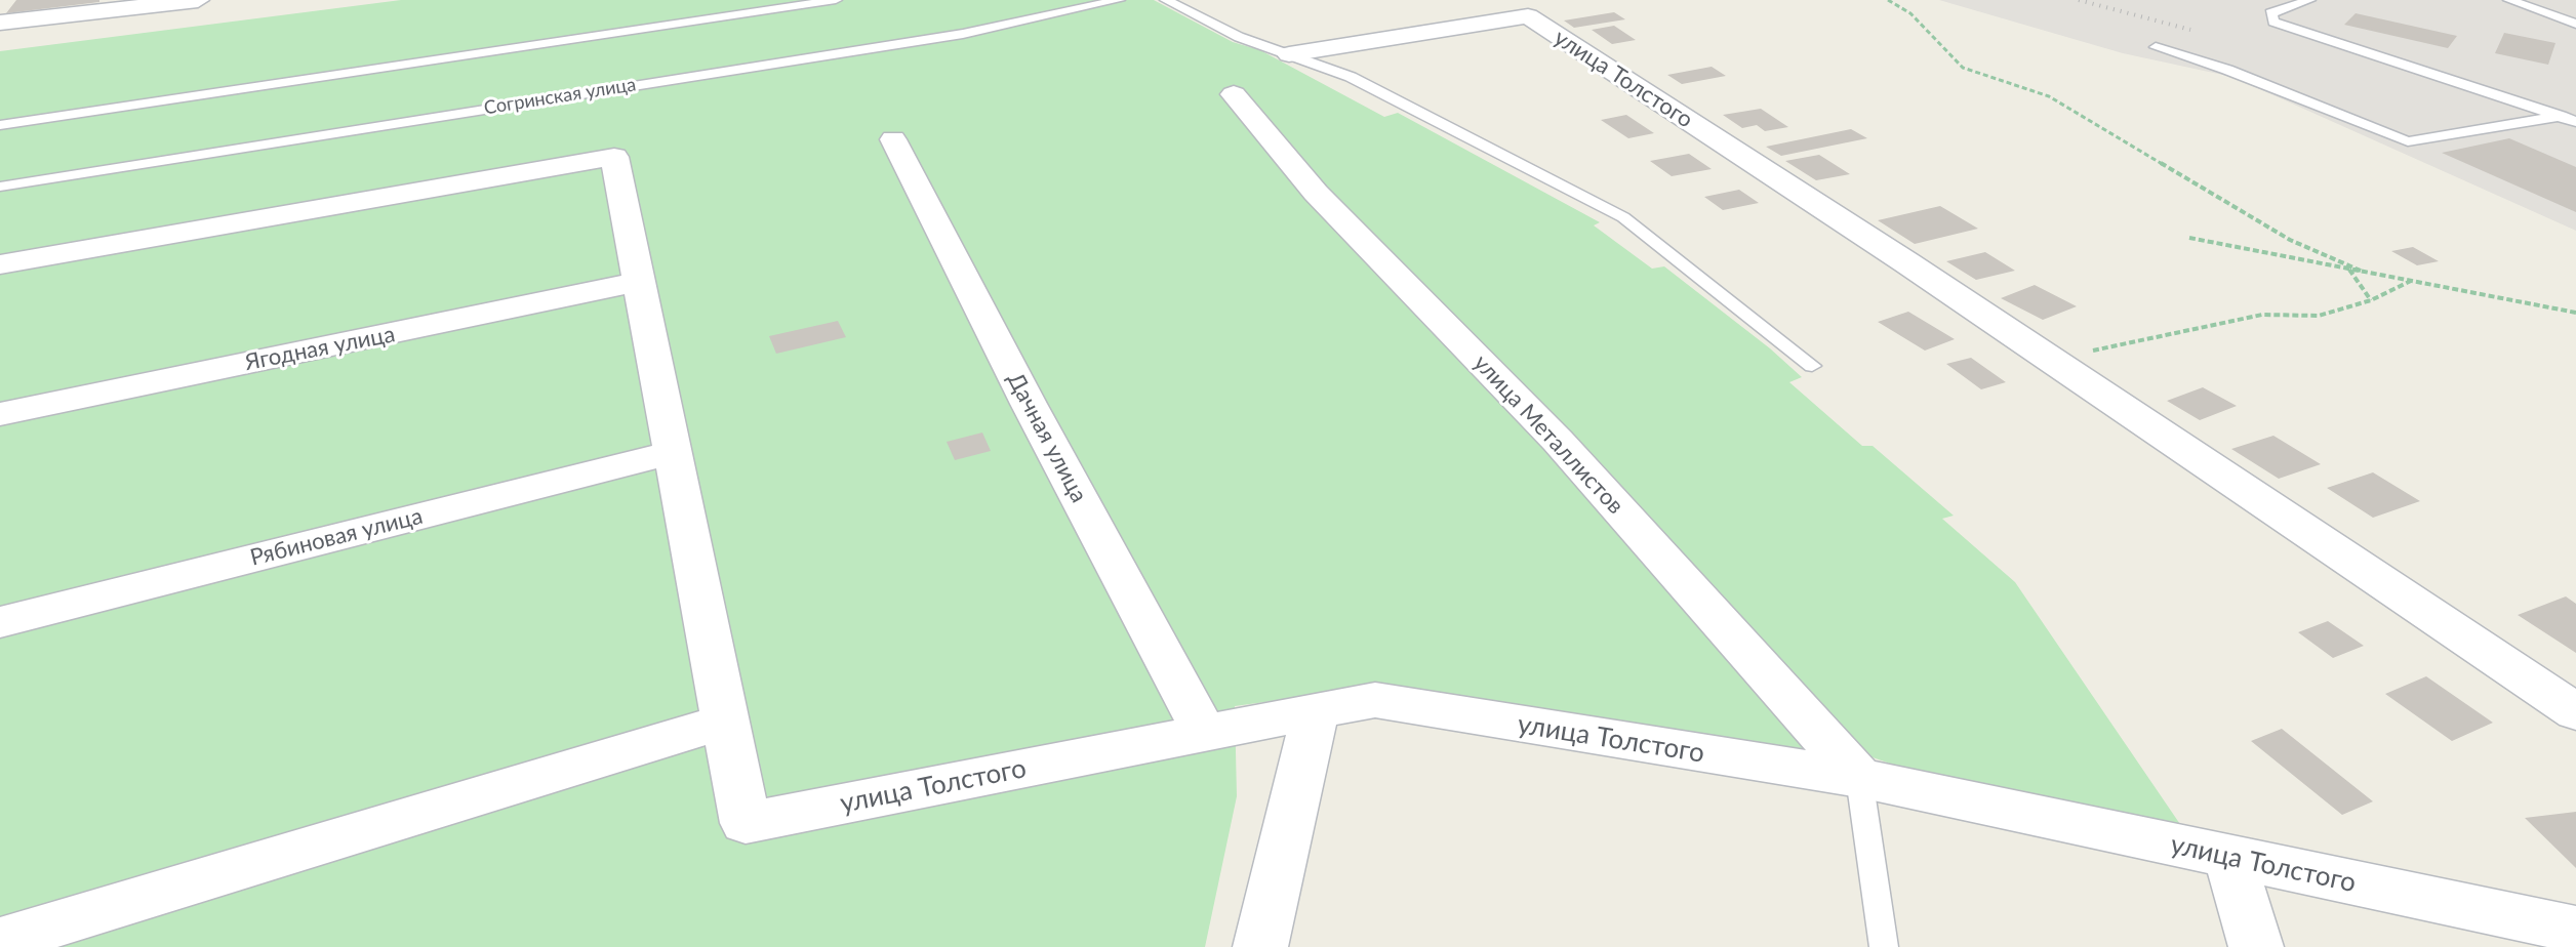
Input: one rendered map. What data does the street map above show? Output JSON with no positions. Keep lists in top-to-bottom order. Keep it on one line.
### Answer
{"streets":{"street":["улица Толстого","Ягодная улица","улица Металлистов","Дачная улица","Рябиновая улица"],"lane":["Согринская улица"]},"crossings":[["улица Толстого","улица Металлистов"],["улица Толстого","Дачная улица"]]}
